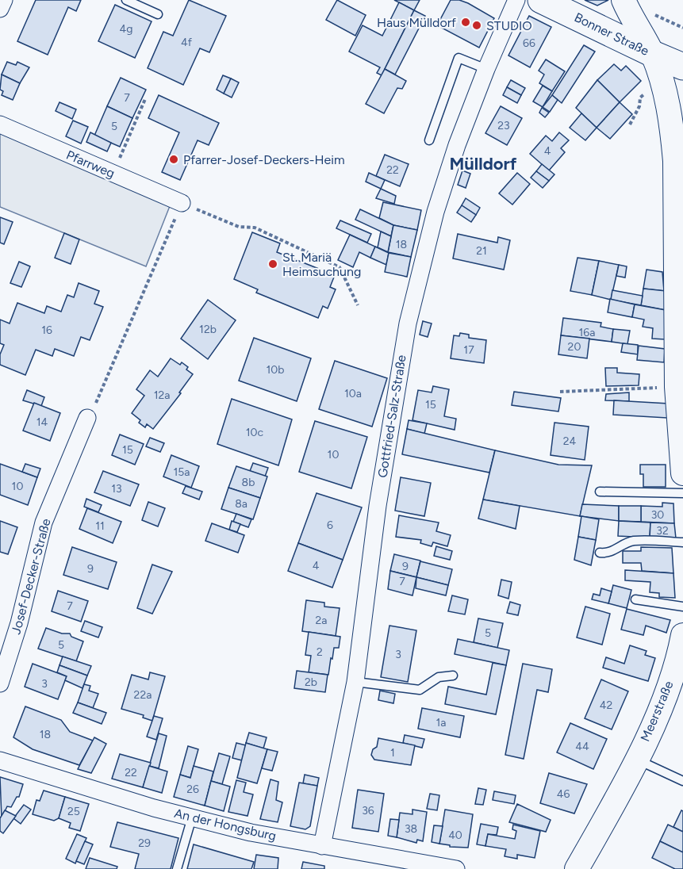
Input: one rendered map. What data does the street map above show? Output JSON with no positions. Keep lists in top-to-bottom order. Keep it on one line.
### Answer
{"streets":{"main road":["Bonner Straße"],"street":["Pfarrweg","Gottfried-Salz-Straße","Josef-Decker-Straße","Meerstraße","An der Hongsburg"]},"crossings":[["Gottfried-Salz-Straße","An der Hongsburg"]],"districts":["Mülldorf"],"places":["Haus Mülldorf","STUDIO","Pfarrer-Josef-Deckers-Heim","St. Mariä Heimsuchung"],"house_numbers":["4g","4f","66","7","23","5","4","22","18","21","12b","16","16a","20","17","10b","10a","12a","15","14","10c","24","15","10","15a","8b","10","13","8a","30","6","11","32","4","9","9","7","7","2a","5","5","2","3","2b","3","22a","42","1a","18","44","1","22","26","46","36","25","38","40","29"]}
